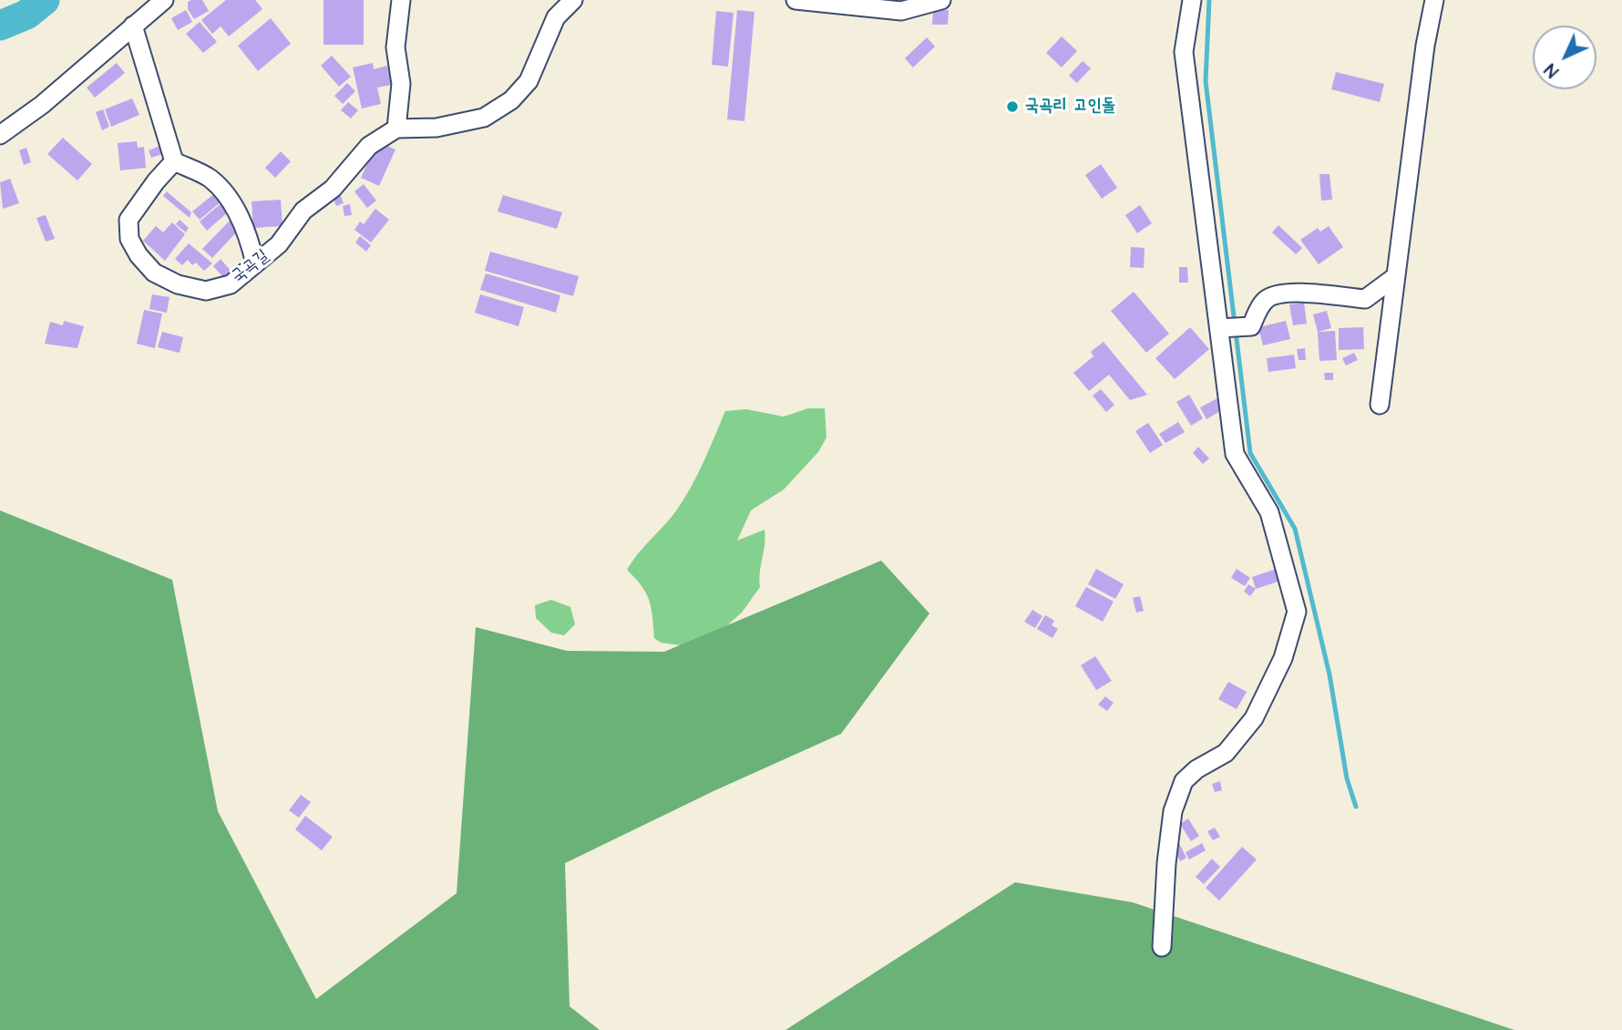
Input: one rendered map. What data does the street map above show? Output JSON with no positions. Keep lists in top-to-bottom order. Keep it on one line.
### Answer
{"streets":{"street":["국곡길"]},"places":["국곡리 고인돌"],"north":"bottom left"}
